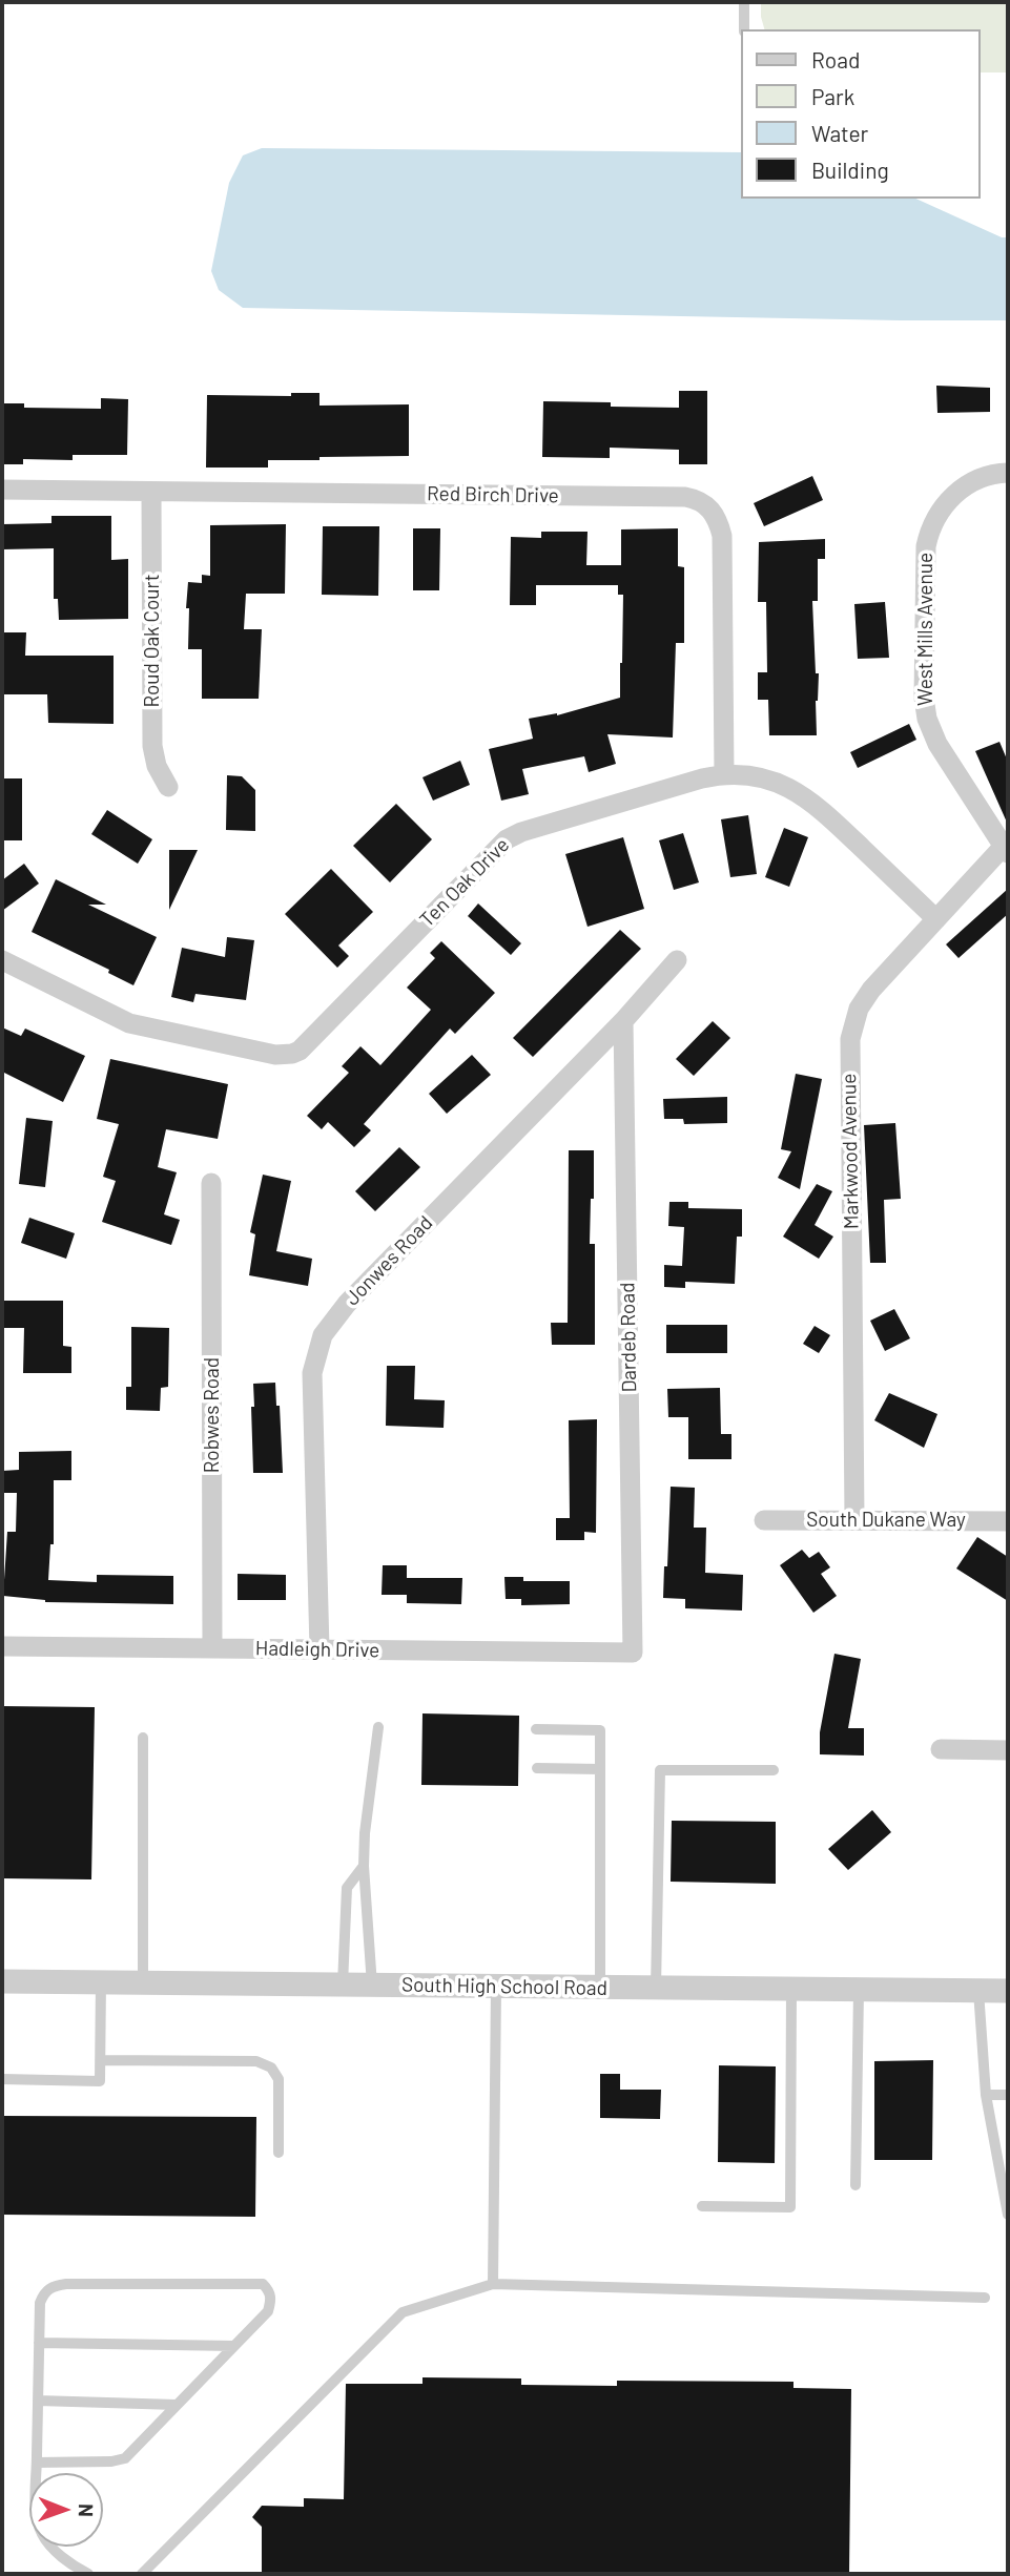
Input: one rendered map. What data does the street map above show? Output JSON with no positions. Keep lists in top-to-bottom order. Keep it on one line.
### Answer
{"streets":{"street":["Red Birch Drive","West Mills Avenue","Roud Oak Court","Ten Oak Drive","Markwood Avenue","Jonwes Road","Dardeb Road","Robwes Road","South Dukane Way","Hadleigh Drive","South High School Road"]},"crossings":[["Red Birch Drive","Roud Oak Court"],["Red Birch Drive","Ten Oak Drive"],["West Mills Avenue","Markwood Avenue"],["Ten Oak Drive","Markwood Avenue"],["Markwood Avenue","South Dukane Way"],["Jonwes Road","Dardeb Road"],["Jonwes Road","Hadleigh Drive"],["Dardeb Road","Hadleigh Drive"],["Robwes Road","Hadleigh Drive"]],"legend":["Road","Park","Water","Building"],"north":"right"}
